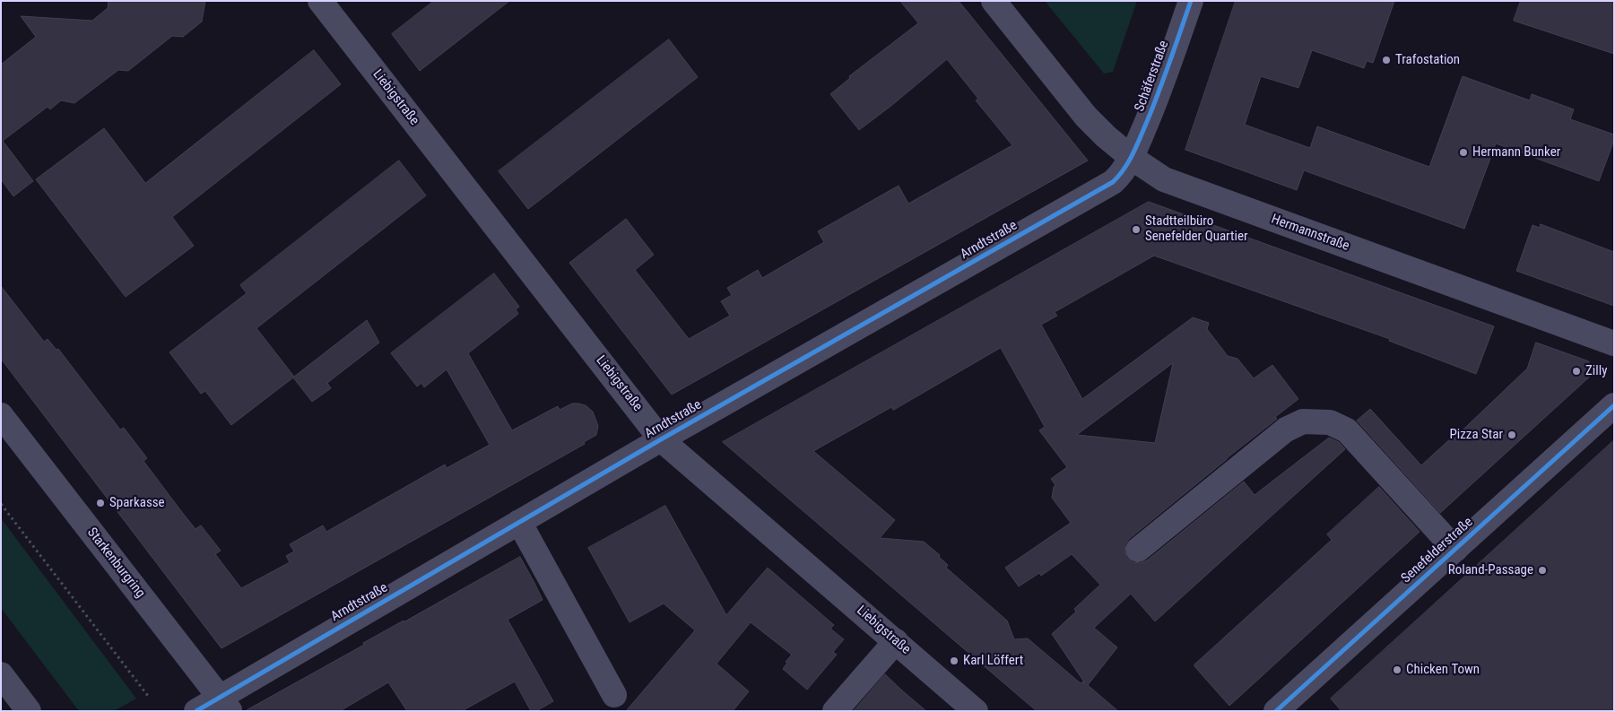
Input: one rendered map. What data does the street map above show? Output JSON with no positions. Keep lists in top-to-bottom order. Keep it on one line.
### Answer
{"streets":{"street":["Schäferstraße","Liebigstraße","Hermannstraße","Arndtstraße","Senefelderstraße","Starkenburgring"]},"crossings":[["Schäferstraße","Hermannstraße"],["Schäferstraße","Arndtstraße"],["Liebigstraße","Arndtstraße"],["Hermannstraße","Arndtstraße"],["Arndtstraße","Starkenburgring"]],"places":["Trafostation","Hermann Bunker","Stadtteilbüro Senefelder Quartier","Zilly","Pizza Star","Sparkasse","Roland-Passage","Karl Löffert","Chicken Town"]}
